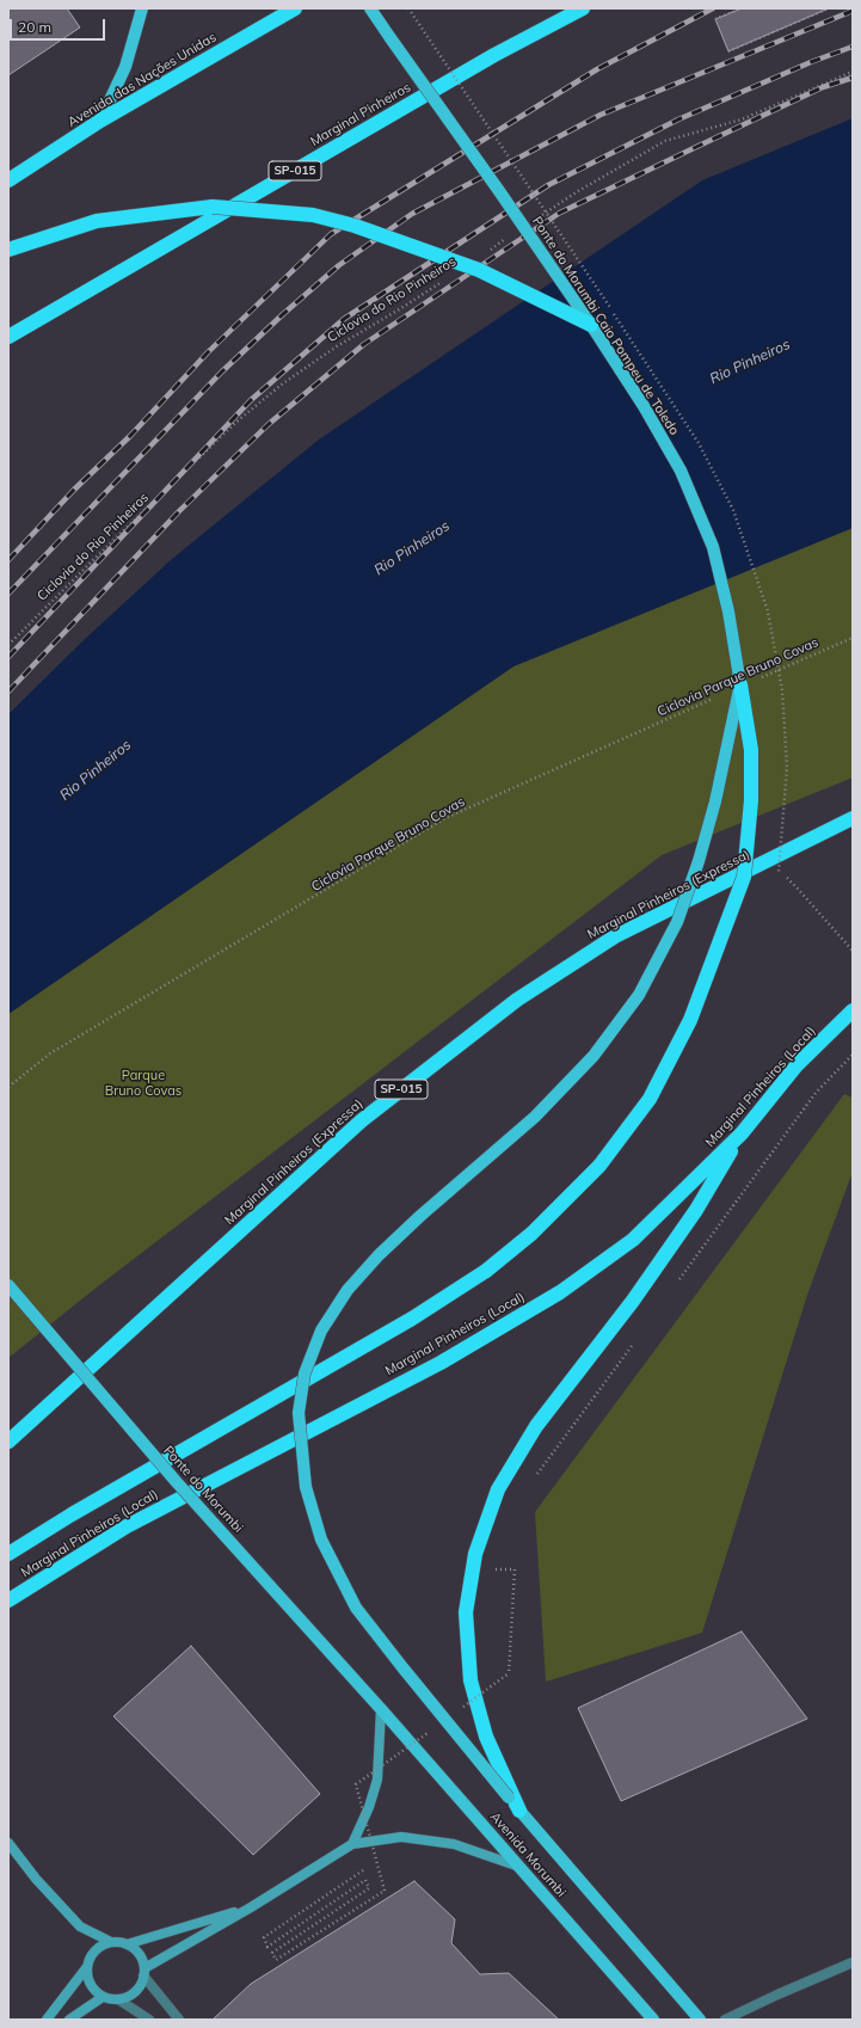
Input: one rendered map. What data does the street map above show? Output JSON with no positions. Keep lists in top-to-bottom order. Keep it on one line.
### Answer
{"streets":{"highway":["Avenida das Nações Unidas","Marginal Pinheiros","SP-015","Marginal Pinheiros (Expressa)","Marginal Pinheiros (Local)"],"main road":["Ponte do Morumbi Caio Pompeu de Toledo","Ponte do Morumbi","Avenida Morumbi"],"path":["Ciclovia do Rio Pinheiros","Ciclovia Parque Bruno Covas"]},"crossings":[["Ponte do Morumbi Caio Pompeu de Toledo","Avenida Morumbi"],["Ponte do Morumbi","Avenida Morumbi"]],"water":["Rio Pinheiros"],"parks":["Parque Bruno Covas"],"scale_bar":"20 m"}
